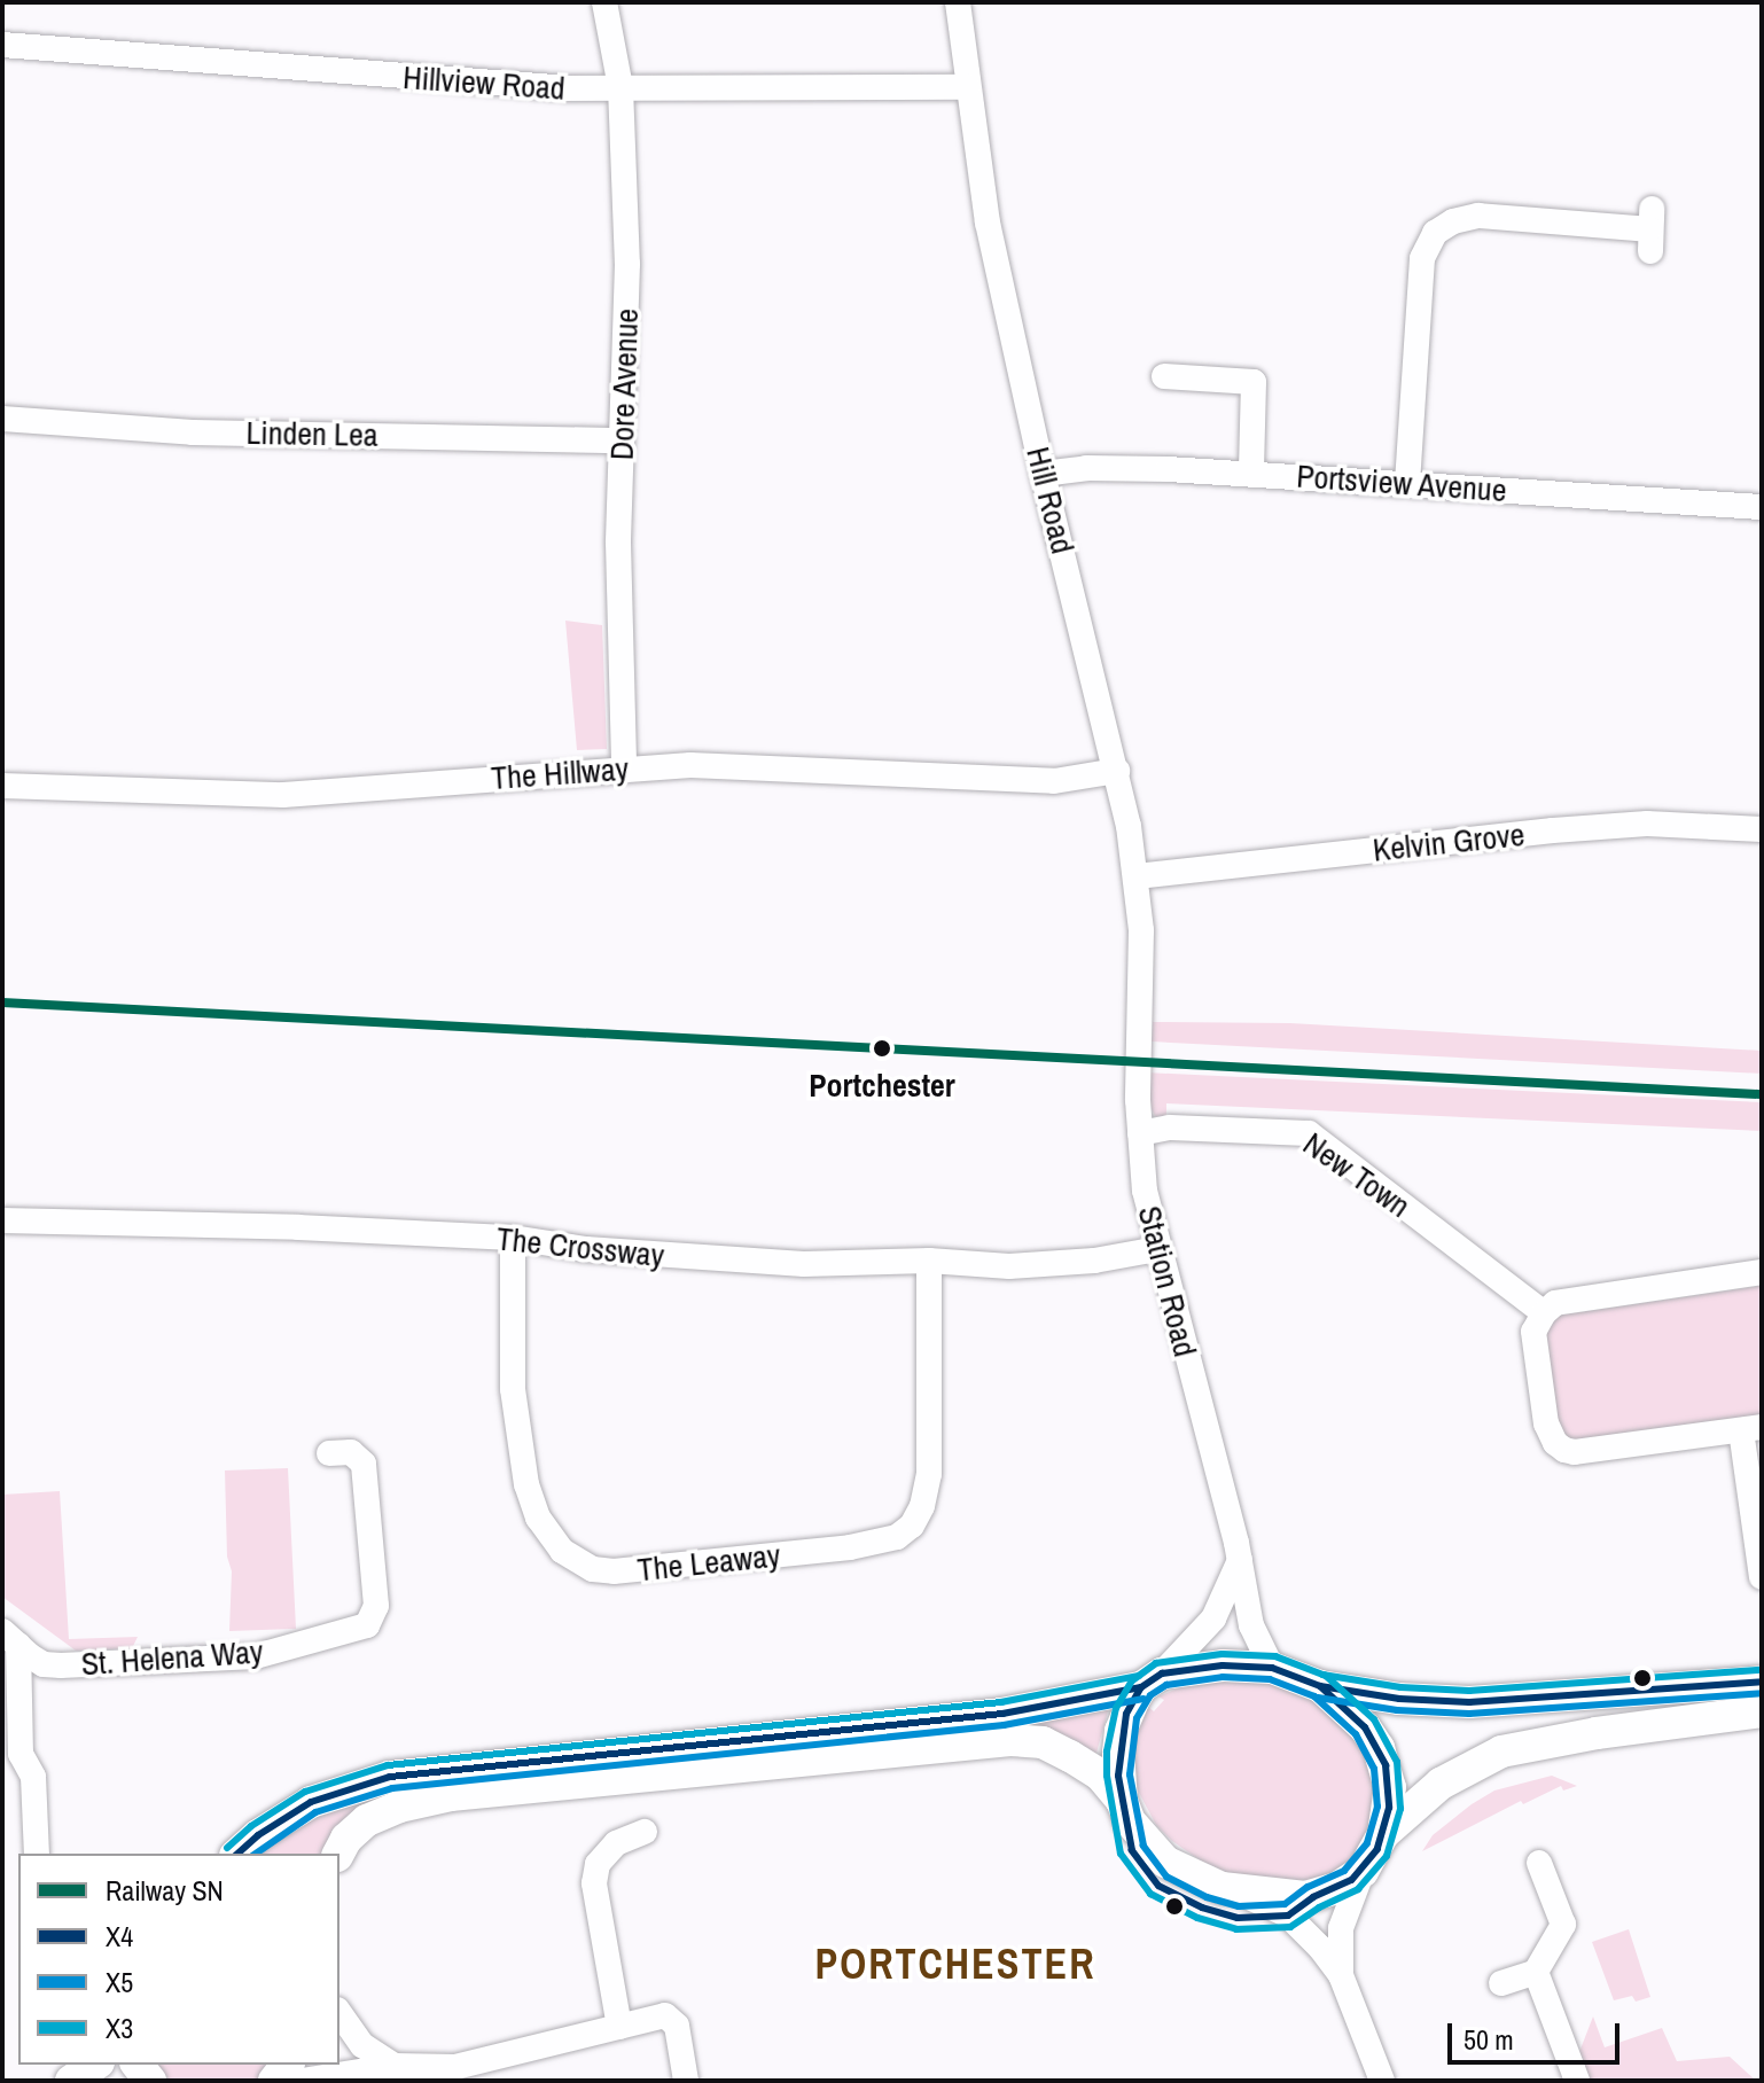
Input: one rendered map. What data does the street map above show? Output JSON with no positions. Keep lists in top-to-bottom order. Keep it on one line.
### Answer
{"streets":{"street":["Hillview Road","Dore Avenue","Linden Lea","Portsview Avenue","Hill Road","The Hillway","Kelvin Grove","New Town","The Crossway","Station Road","The Leaway","St. Helena Way"]},"crossings":[["Hillview Road","Dore Avenue"],["Hillview Road","Hill Road"],["Dore Avenue","Linden Lea"],["Dore Avenue","The Hillway"],["Portsview Avenue","Hill Road"],["Hill Road","The Hillway"],["Hill Road","Kelvin Grove"],["Hill Road","Station Road"],["New Town","Station Road"],["The Crossway","Station Road"],["The Crossway","The Leaway"]],"districts":["PORTCHESTER"],"places":["Portchester"],"lines":["rail line SN","transit line X3","transit line X4","transit line X5"],"legend":["Railway SN","X4","X5","X3"],"scale_bar":"50 m"}
